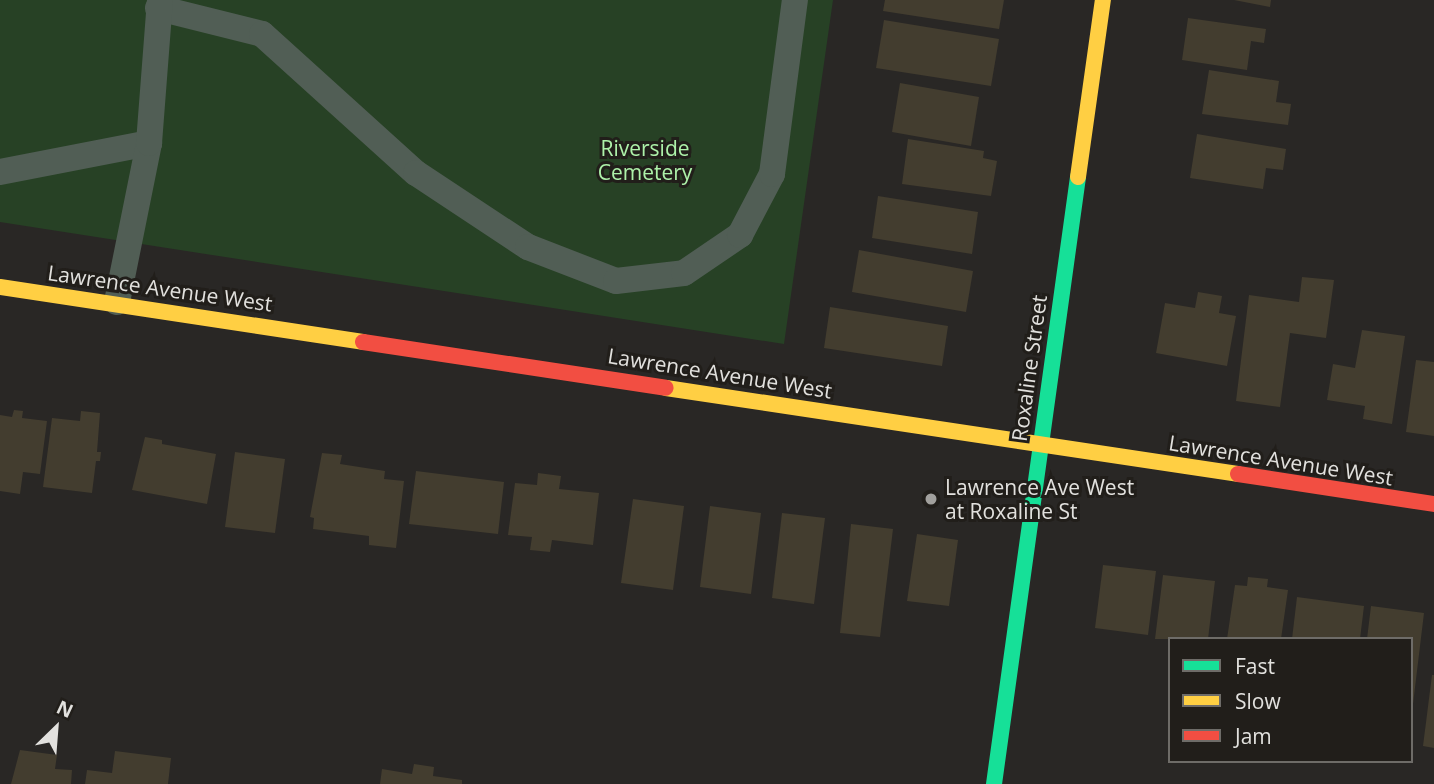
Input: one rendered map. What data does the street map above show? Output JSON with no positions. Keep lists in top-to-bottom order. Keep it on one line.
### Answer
{"streets":{"main road":["Lawrence Avenue West","Roxaline Street"]},"crossings":[["Lawrence Avenue West","Roxaline Street"]],"parks":["Riverside Cemetery"],"places":["Lawrence Ave West at Roxaline St"],"legend":["Fast","Slow","Jam"],"north":"top right"}
